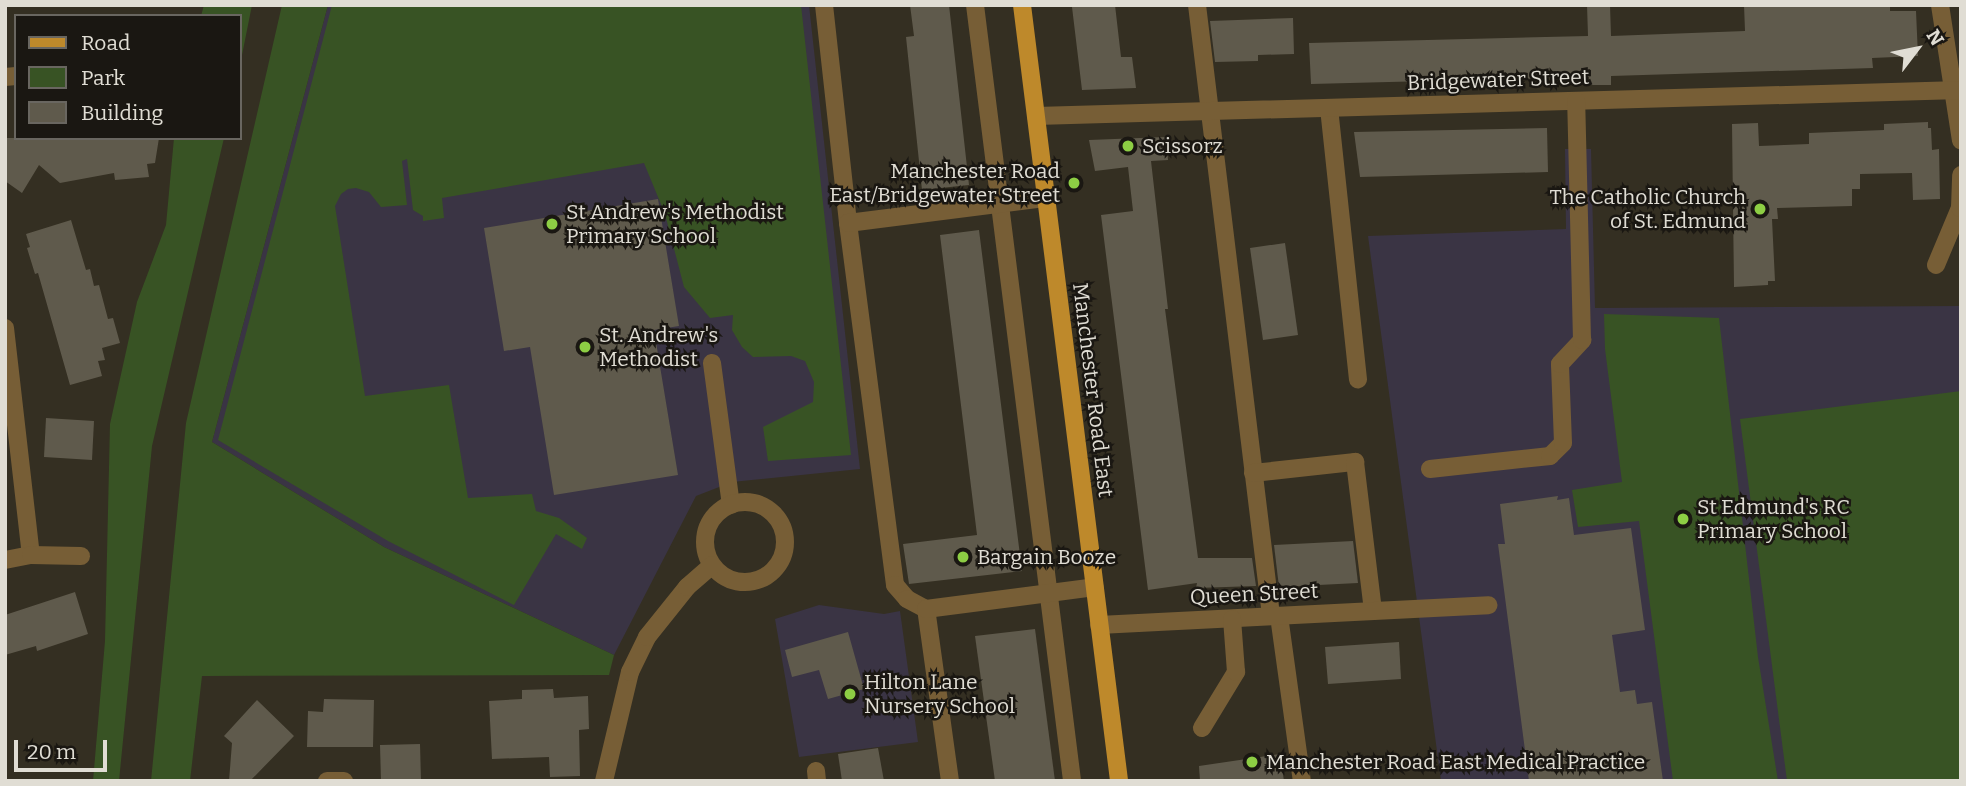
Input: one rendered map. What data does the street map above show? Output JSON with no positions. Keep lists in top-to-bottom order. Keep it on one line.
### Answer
{"streets":{"main road":["Manchester Road East"],"street":["Bridgewater Street","Queen Street"]},"crossings":[["Bridgewater Street","Manchester Road East"],["Manchester Road East","Queen Street"]],"places":["Scissorz","Manchester Road East/Bridgewater Street","The Catholic Church of St. Edmund","St Andrew's Methodist Primary School","St. Andrew's Methodist","St Edmund's RC Primary School","Bargain Booze","Hilton Lane Nursery School","Manchester Road East Medical Practice"],"legend":["Road","Park","Building"],"scale_bar":"20 m","north":"top right"}
